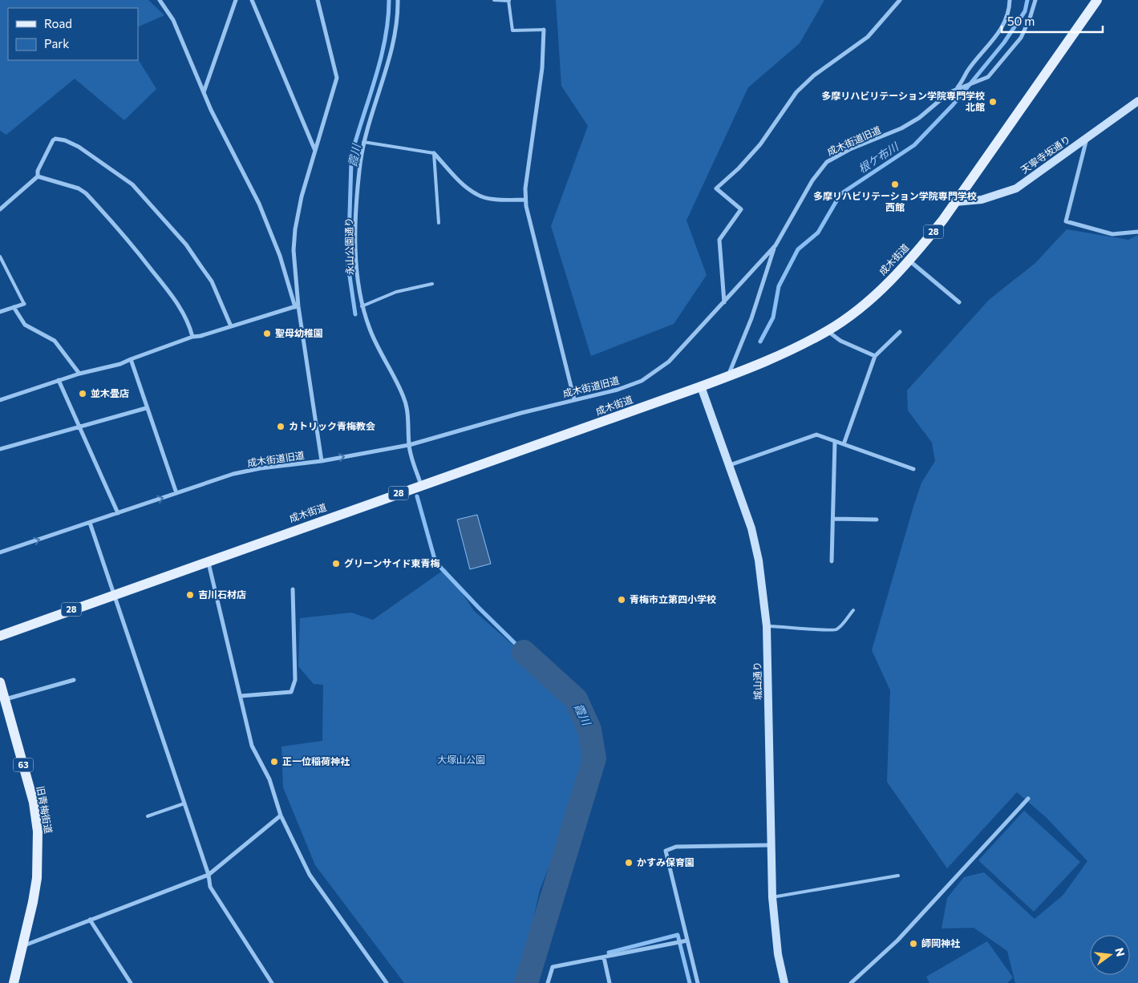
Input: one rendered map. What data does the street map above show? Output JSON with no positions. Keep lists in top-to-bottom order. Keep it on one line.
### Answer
{"streets":{"main road":["28","成木街道","63","旧青梅街道"],"street":["成木街道旧道","天寧寺坂通り","永山公園通り","城山通り"]},"crossings":[["成木街道旧道","永山公園通り"],["天寧寺坂通り","成木街道"],["永山公園通り","成木街道"],["成木街道","城山通り"],["63","旧青梅街道"]],"water":["霞川","根ケ布川"],"parks":["大塚山公園"],"places":["多摩リハビリテーション学院専門学校 北館","多摩リハビリテーション学院専門学校 西館","聖母幼稚園","並木畳店","カトリック青梅教会","グリーンサイド東青梅","吉川石材店","青梅市立第四小学校","正一位稲荷神社","かすみ保育園","師岡神社"],"legend":["Road","Park"],"scale_bar":"50 m","north":"right"}
